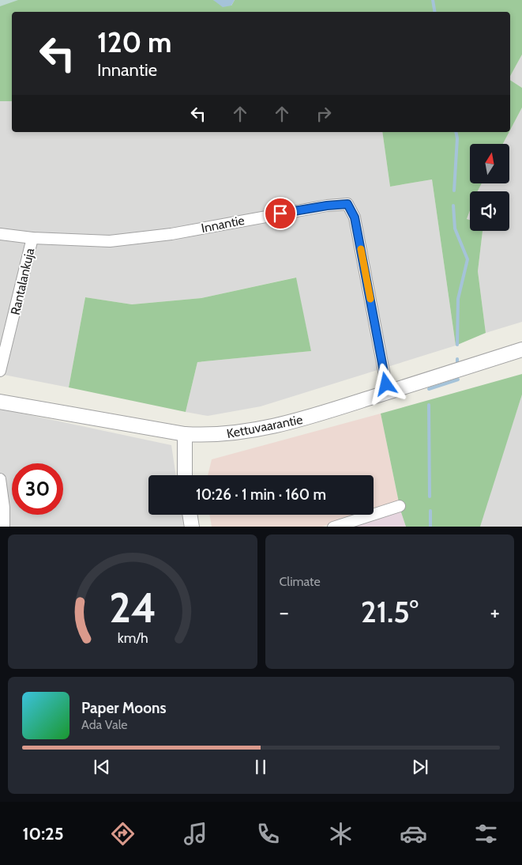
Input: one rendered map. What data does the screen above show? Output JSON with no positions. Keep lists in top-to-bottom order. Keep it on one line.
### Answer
{"streets":{"street":["Innantie","Rantalankuja","Kettuvaarantie"]},"crossings":[["Innantie","Rantalankuja"],["Innantie","Kettuvaarantie"]],"north":"top","page":{"turn":["120 m","Innantie"],"limit":"30","trip":"10:26 · 1 min · 160 m","tile":"Climate","heat":["−","21.5°","+"],"song":["Paper Moons","Ada Vale"],"tabs":"10:25","gauge":["24","km/h"]}}
